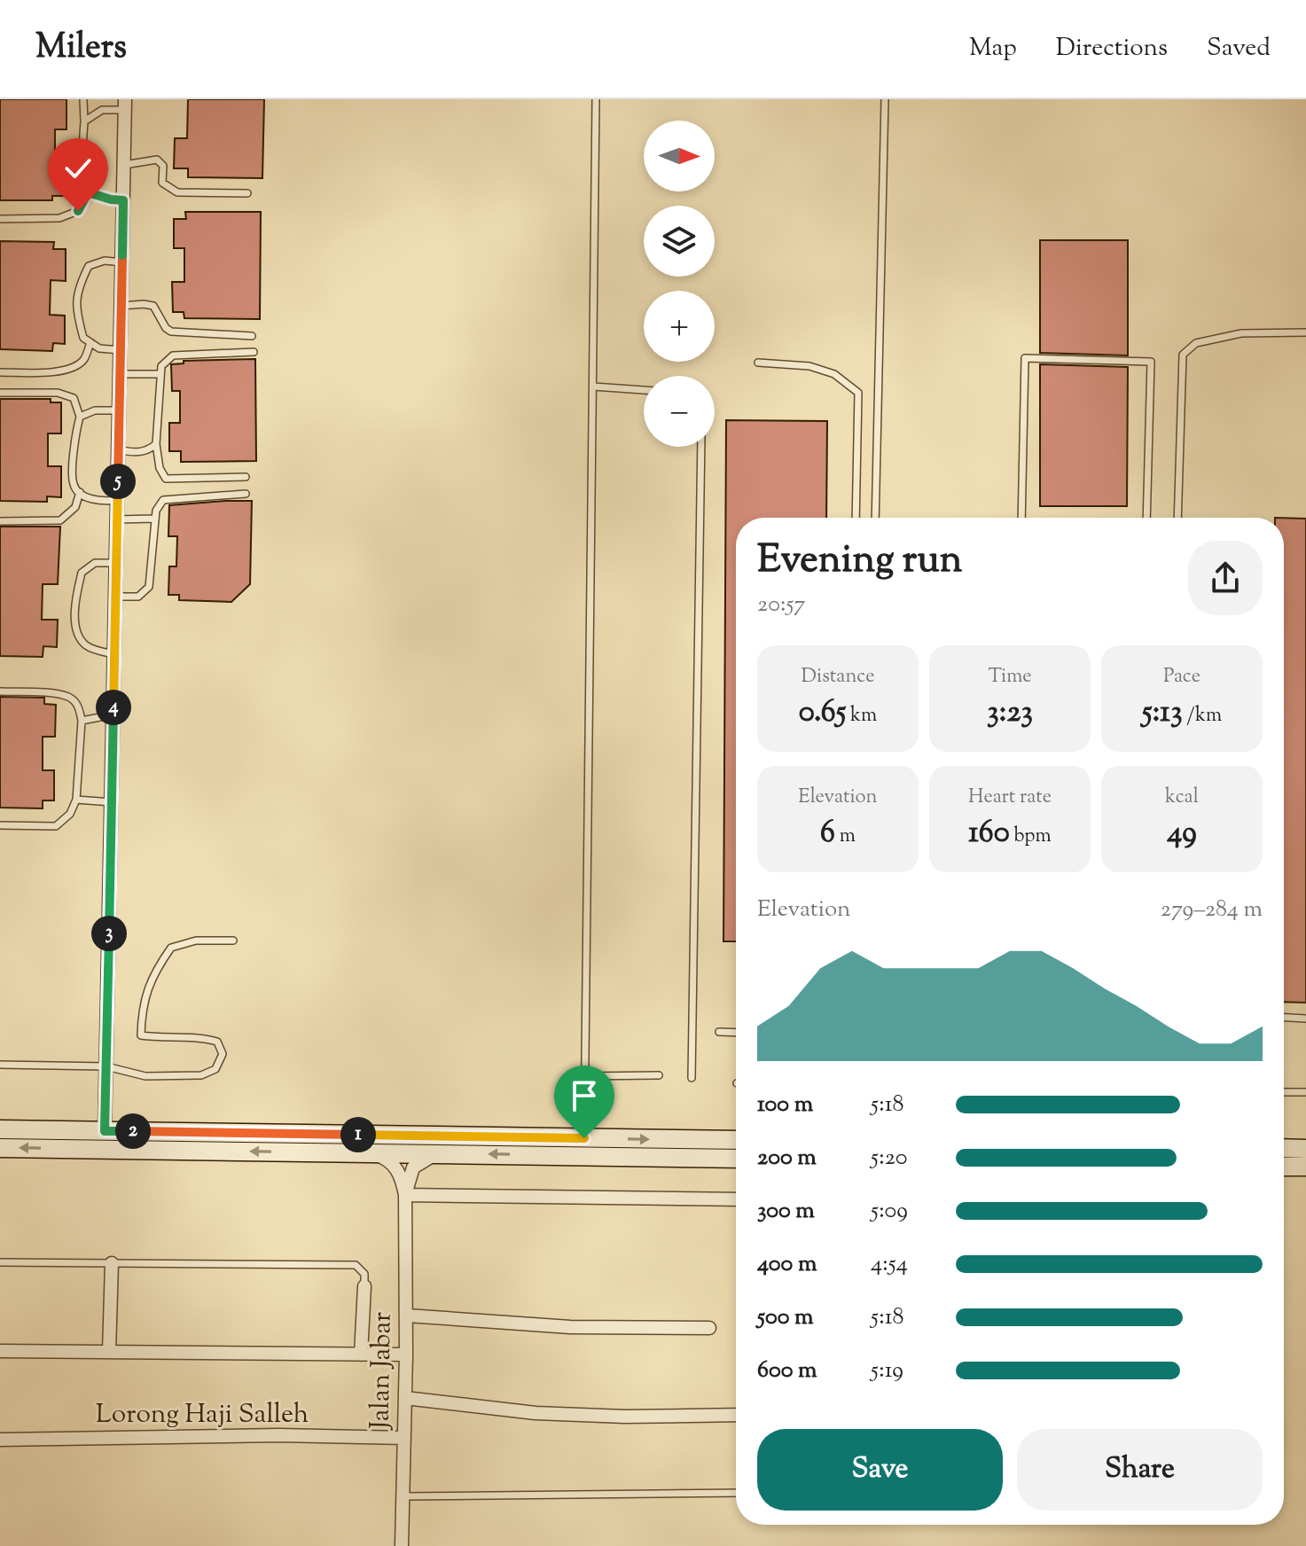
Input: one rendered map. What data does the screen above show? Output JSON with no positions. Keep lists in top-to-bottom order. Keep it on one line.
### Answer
{"streets":{"street":["Jalan Jabar","Lorong Haji Salleh"]},"crossings":[["Jalan Jabar","Lorong Haji Salleh"]],"north":"right","page":{"header":"Milers","nav":["Map","Directions","Saved"],"map_buttons":["+","−"],"pins":["5","4","3","2","1"],"heading":["Evening run","20:57"],"stats":[["Distance","0.65 km"],["Time","3:23"],["Pace","5:13 /km"],["Elevation","6 m"],["Heart rate","160 bpm"],["kcal","49"]],"chart":["Elevation","279–284 m"],"list":[{"name":"100 m","note":"5:18"},{"name":"200 m","note":"5:20"},{"name":"300 m","note":"5:09"},{"name":"400 m","note":"4:54"},{"name":"500 m","note":"5:18"},{"name":"600 m","note":"5:19"}],"buttons":["Save","Share"]}}
